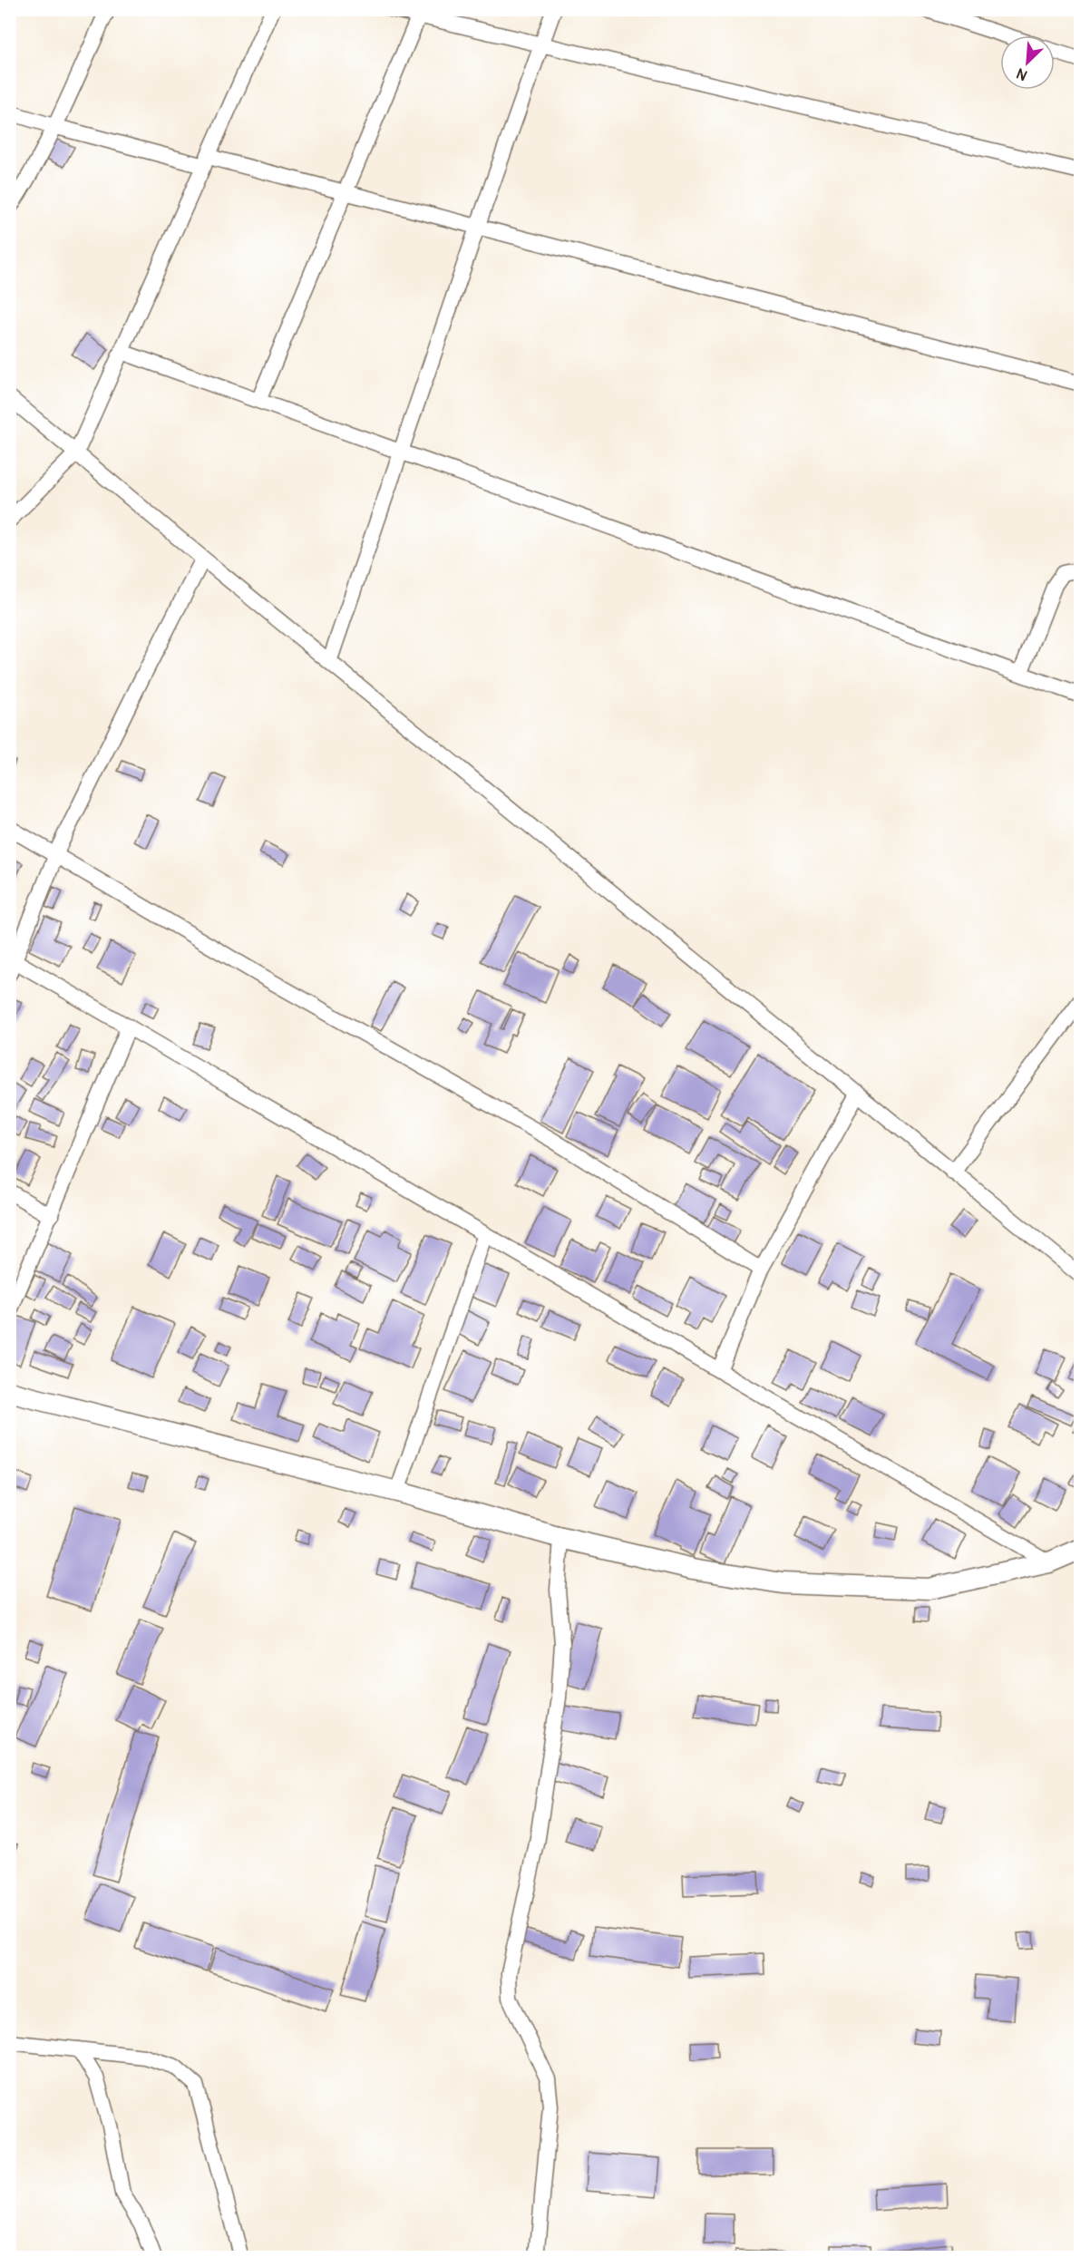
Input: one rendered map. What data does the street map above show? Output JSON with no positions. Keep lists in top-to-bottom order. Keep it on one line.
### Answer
{"north":"bottom left"}
